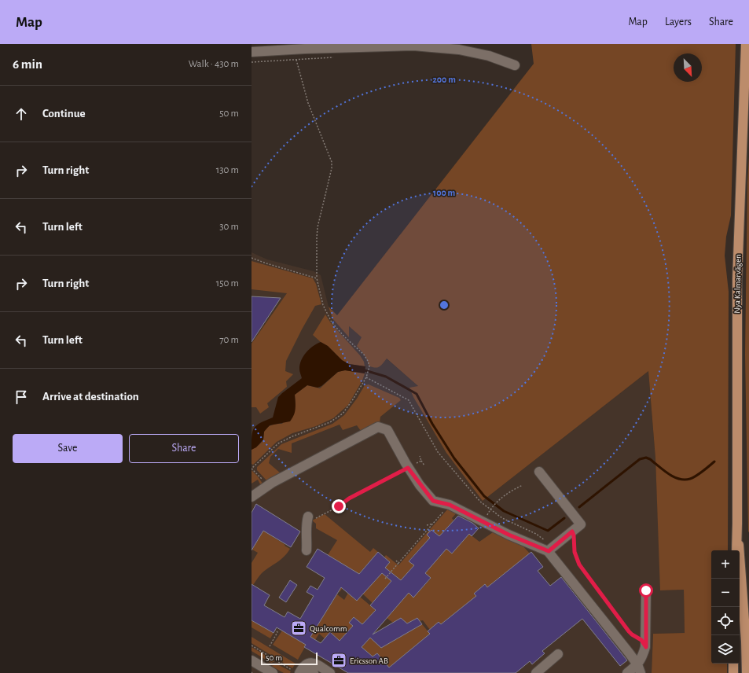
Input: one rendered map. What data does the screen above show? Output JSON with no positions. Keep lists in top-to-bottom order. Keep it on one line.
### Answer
{"streets":{"main road":["Nya Kalmarvägen"]},"places":{"office":["Qualcomm","Ericsson AB"]},"scale_bar":"50 m","north":"bottom right","page":{"header":"Map","nav":["Map","Layers","Share"],"heading":["6 min","Walk · 430 m"],"list":[["Continue","50 m"],["Turn right","130 m"],["Turn left","30 m"],["Turn right","150 m"],["Turn left","70 m"],"Arrive at destination"],"buttons":["Save","Share"],"map_buttons":["+","−"],"scale":"50 m"},"rings":["200 m","100 m"]}
